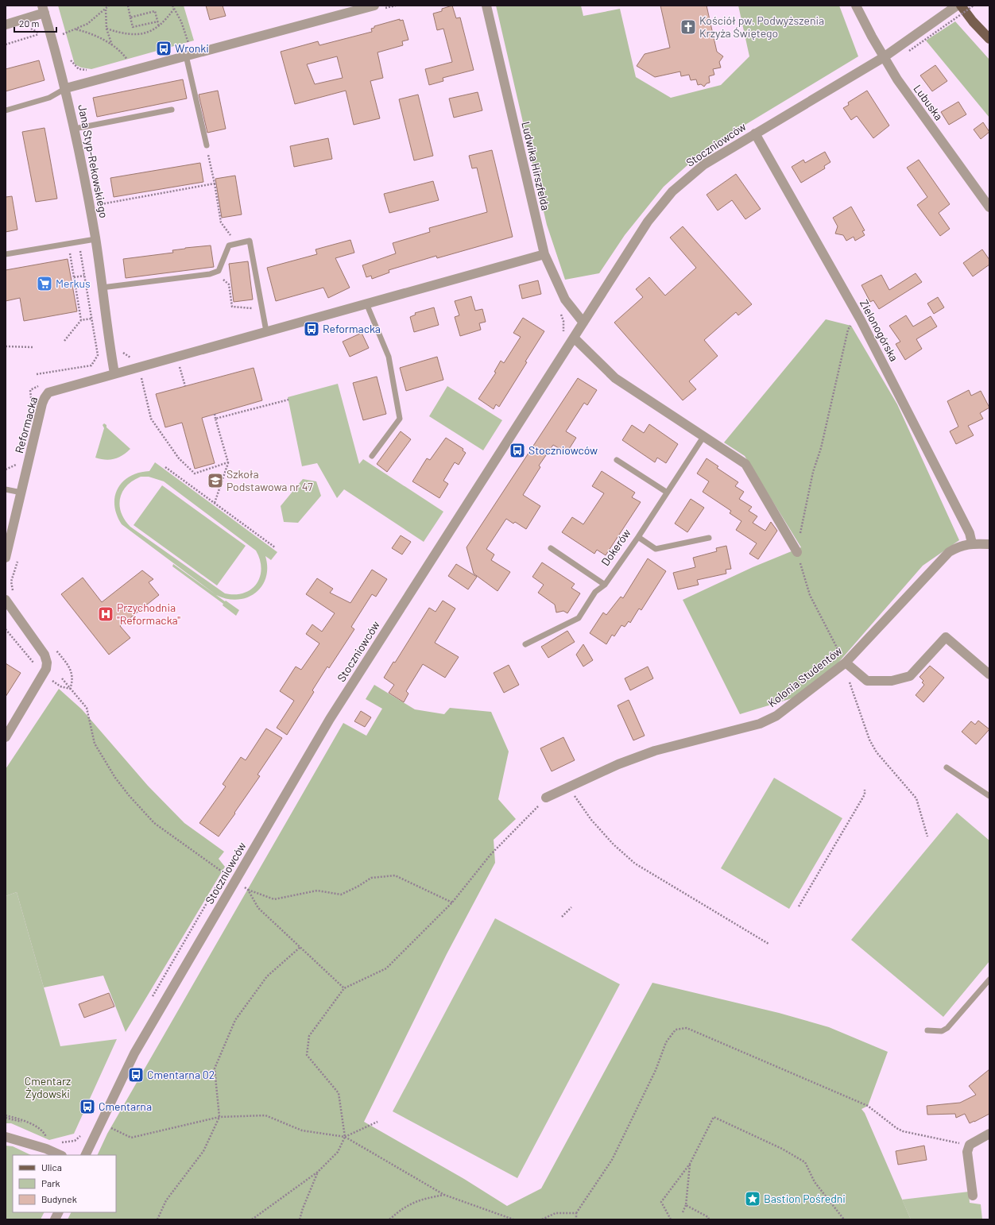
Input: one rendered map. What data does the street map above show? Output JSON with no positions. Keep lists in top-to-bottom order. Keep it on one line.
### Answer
{"streets":{"street":["Lubuska","Stoczniowców","Jana Styp-Rekowskiego","Ludwika Hirszfelda","Zielonogórska","Reformacka","Kolonia Studentów"],"lane":["Dokerów"]},"crossings":[["Lubuska","Stoczniowców"],["Stoczniowców","Ludwika Hirszfelda"],["Stoczniowców","Zielonogórska"],["Jana Styp-Rekowskiego","Reformacka"],["Ludwika Hirszfelda","Reformacka"],["Zielonogórska","Kolonia Studentów"]],"parks":["Cmentarz Żydowski"],"places":{"church":["Kościół pw. Podwyższenia Krzyża Świętego"],"bus stop":["Wronki","Reformacka","Stoczniowców","Cmentarna 02","Cmentarna"],"supermarket":["Merkus"],"school or university":["Szkoła Podstawowa nr 47"],"hospital":["Przychodnia \"Reformacka\""],"place":["Bastion Pośredni"]},"legend":["Ulica","Park","Budynek"],"scale_bar":"20 m"}
